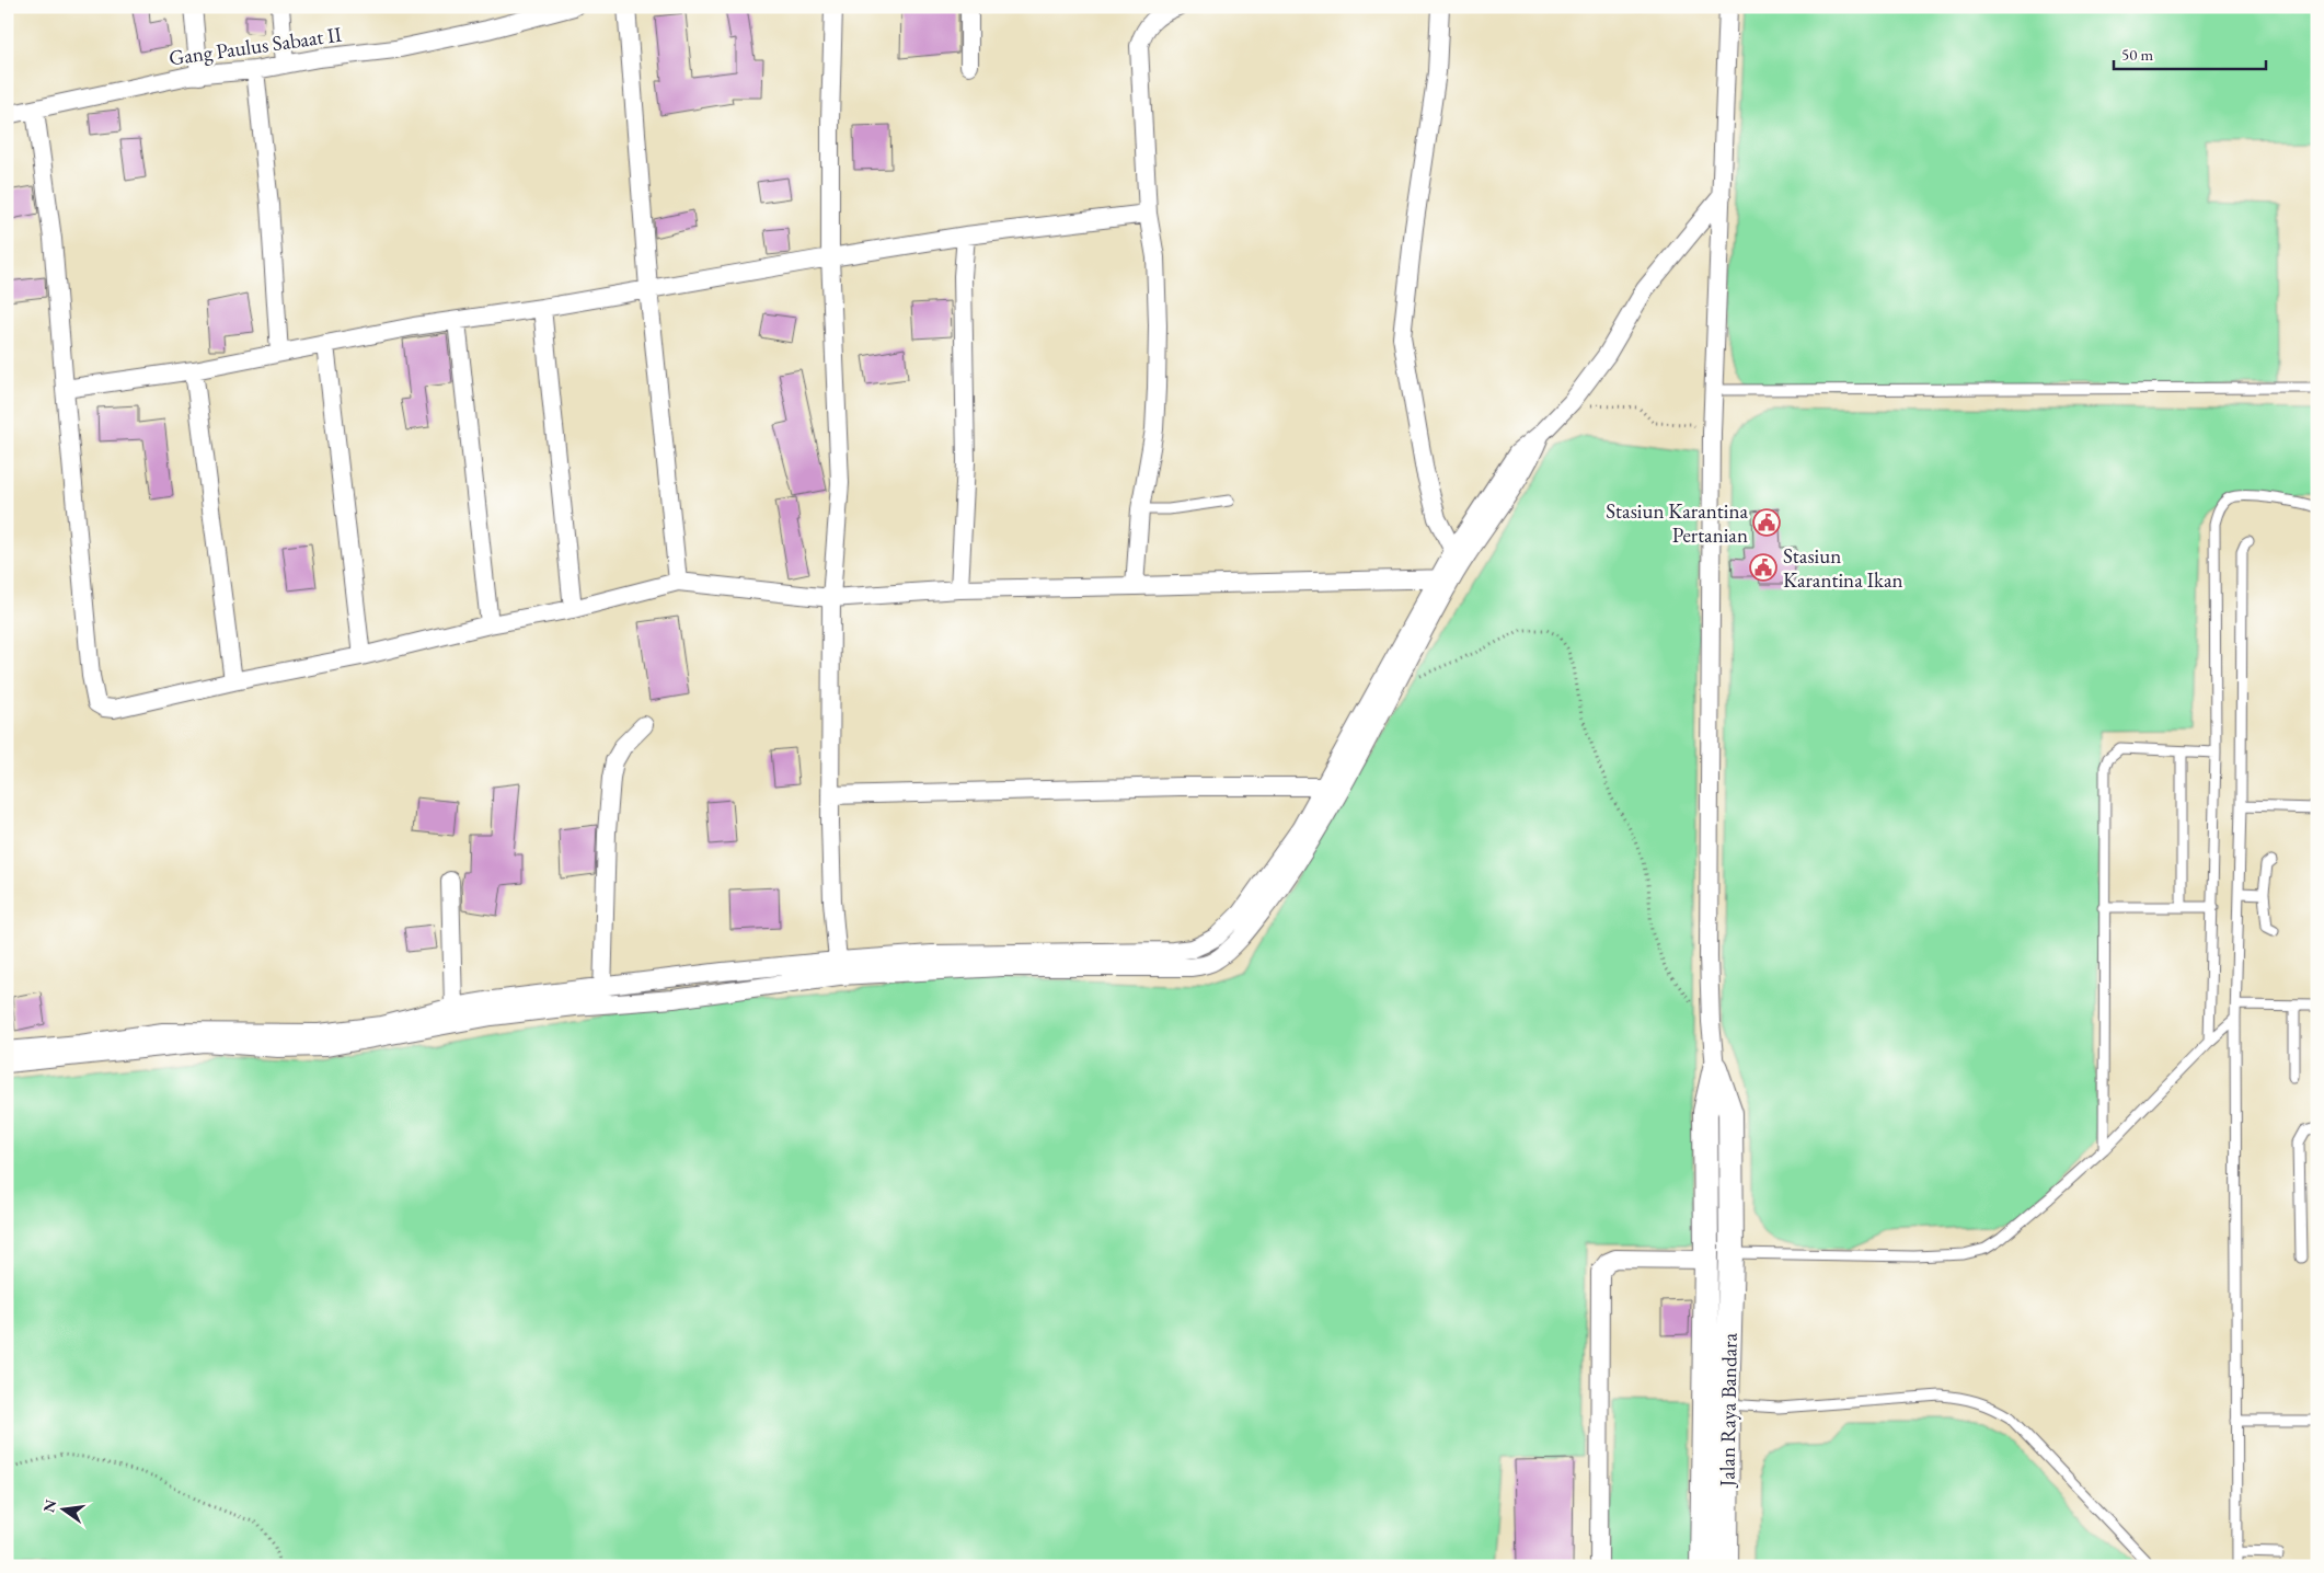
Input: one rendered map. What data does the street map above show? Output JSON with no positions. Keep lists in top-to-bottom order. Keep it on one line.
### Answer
{"streets":{"main road":["Jalan Raya Bandara"],"street":["Gang Paulus Sabaat II"]},"places":{"public building":["Stasiun Karantina Pertanian","Stasiun Karantina Ikan"]},"scale_bar":"50 m","north":"left"}
